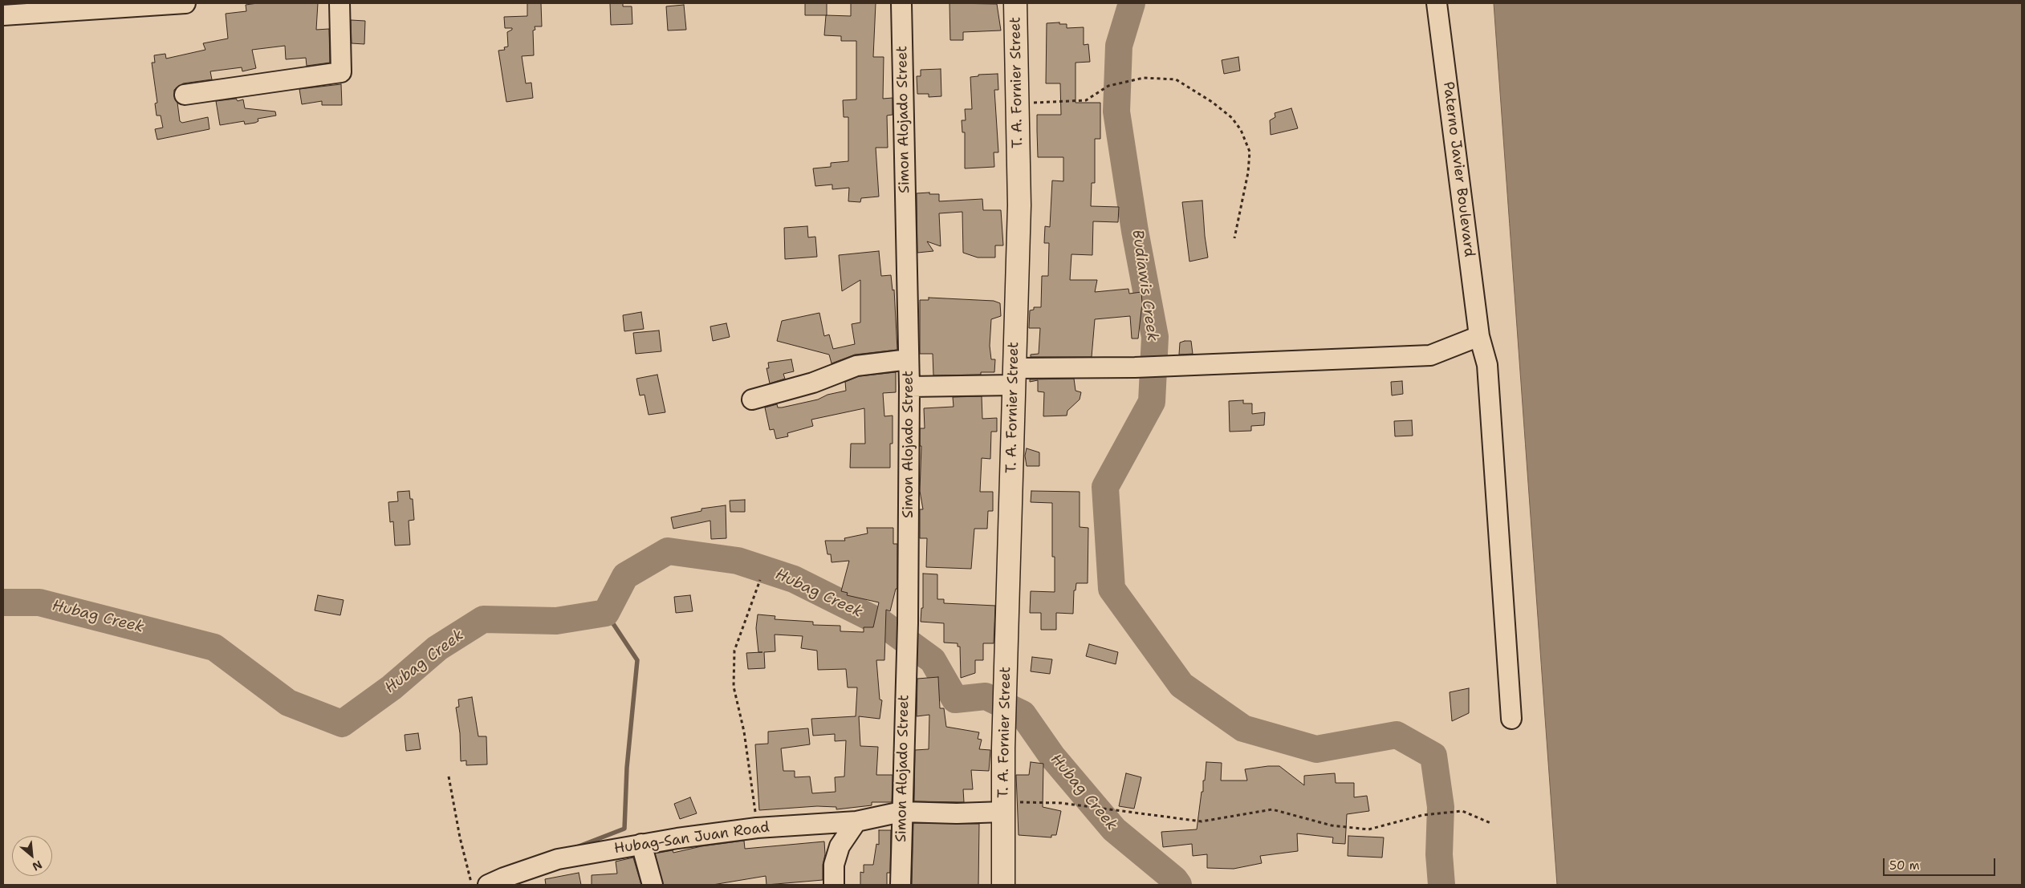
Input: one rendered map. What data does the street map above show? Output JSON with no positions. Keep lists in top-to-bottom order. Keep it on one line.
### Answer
{"streets":{"main road":["T. A. Fornier Street"],"street":["Simon Alojado Street","Paterno Javier Boulevard","Hubag-San Juan Road"]},"crossings":[["T. A. Fornier Street","Hubag-San Juan Road"],["Simon Alojado Street","Hubag-San Juan Road"]],"water":["Budiawis Creek","Hubag Creek"],"scale_bar":"50 m","north":"bottom right"}
